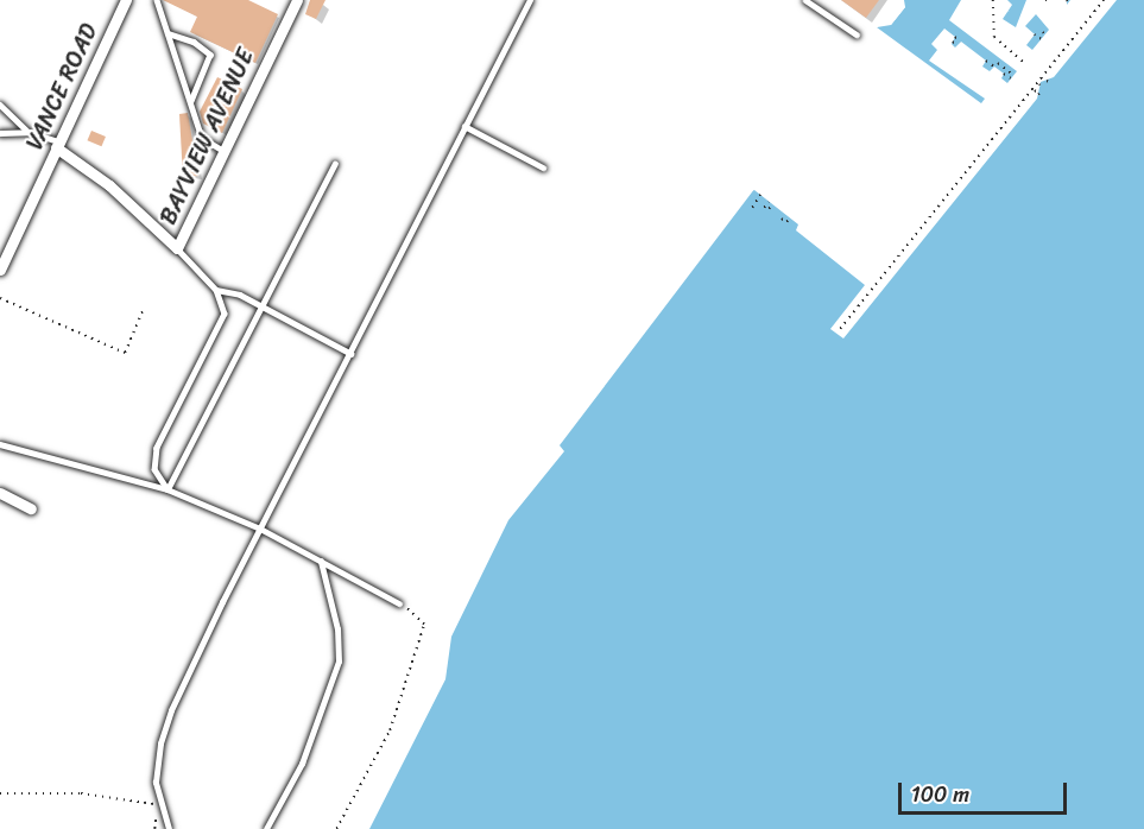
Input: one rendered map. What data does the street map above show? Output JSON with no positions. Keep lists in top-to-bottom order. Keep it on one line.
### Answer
{"streets":{"street":["VANCE ROAD","BAYVIEW AVENUE"]},"scale_bar":"100 m"}
